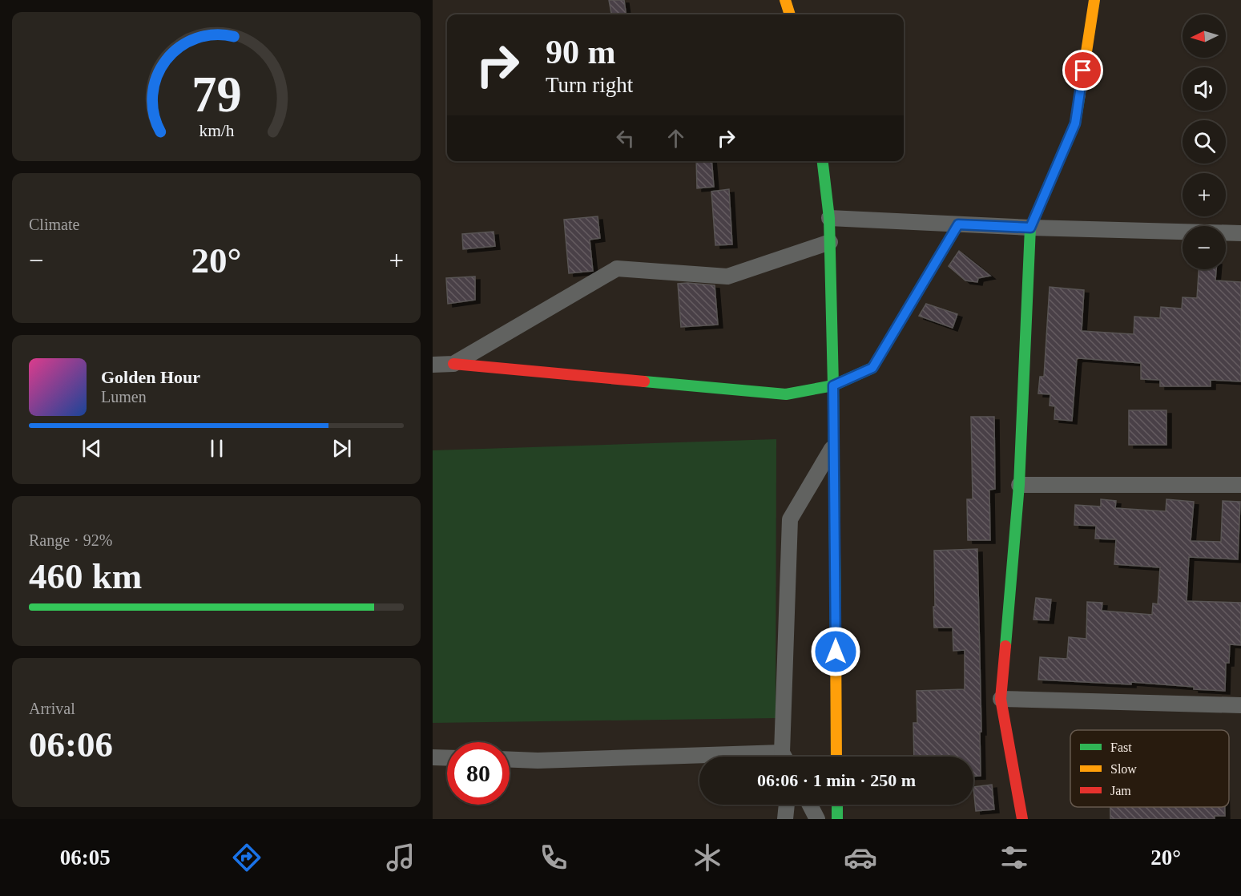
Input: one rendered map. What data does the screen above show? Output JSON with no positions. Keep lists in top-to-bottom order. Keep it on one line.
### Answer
{"legend":["Fast","Slow","Jam"],"north":"left","page":{"map_buttons":["+","−"],"turn":["90 m","Turn right"],"tile":["Climate",["Range · 92%","460 km"],["Arrival","06:06"]],"heat":["−","20°","+"],"song":["Golden Hour","Lumen"],"limit":"80","trip":"06:06 · 1 min · 250 m","tabs":["06:05","20°"],"gauge":["79","km/h"]}}
